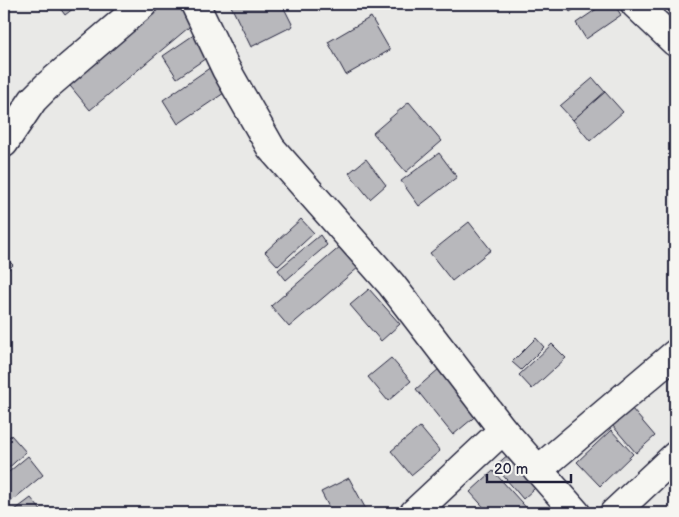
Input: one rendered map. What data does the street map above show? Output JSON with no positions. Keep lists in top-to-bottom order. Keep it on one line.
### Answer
{"scale_bar":"20 m"}
